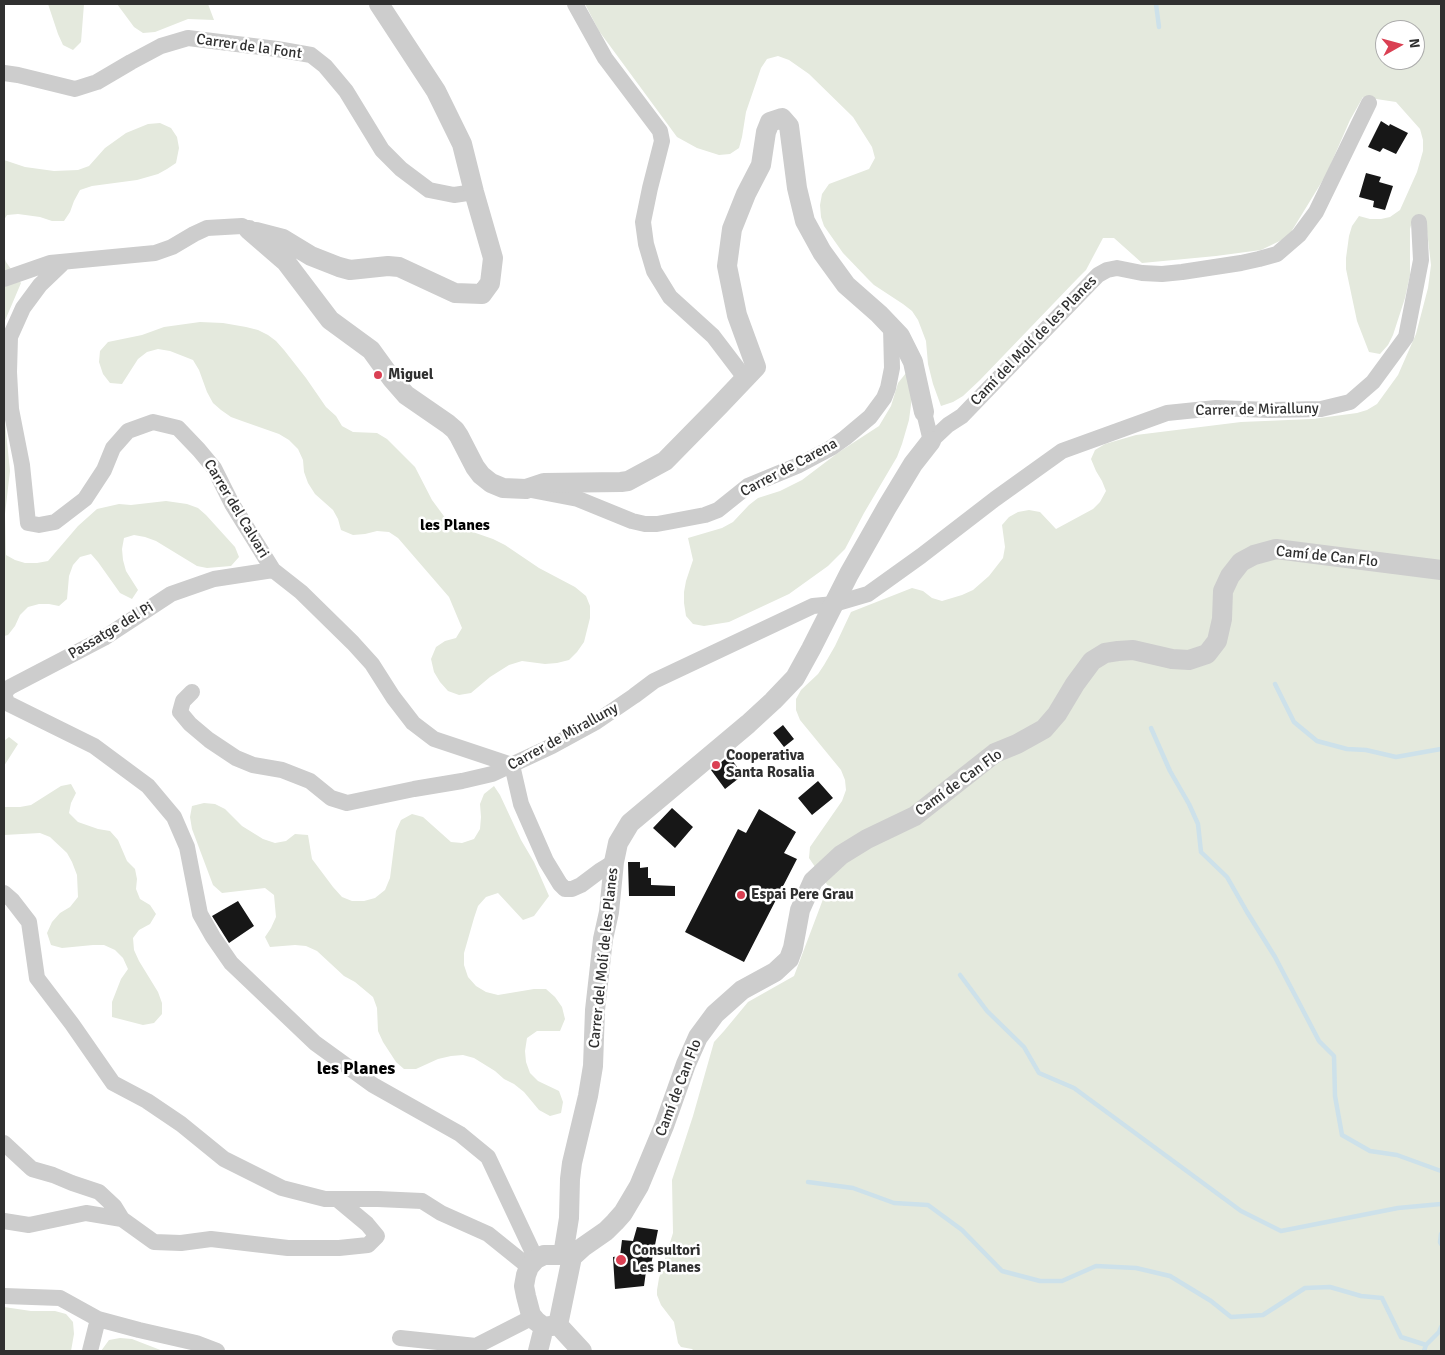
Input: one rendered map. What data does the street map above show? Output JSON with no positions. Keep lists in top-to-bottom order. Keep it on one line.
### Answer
{"streets":{"street":["Carrer de la Font","Camí del Molí de les Planes","Carrer de Miralluny","Carrer de Carena","Carrer del Calvari","Camí de Can Flo","Passatge del Pi","Carrer del Molí de les Planes"]},"crossings":[["Camí del Molí de les Planes","Carrer de Miralluny"],["Camí del Molí de les Planes","Carrer del Molí de les Planes"],["Carrer de Miralluny","Carrer del Molí de les Planes"],["Carrer del Calvari","Passatge del Pi"],["Camí de Can Flo","Carrer del Molí de les Planes"]],"districts":["les Planes","les Planes"],"places":["Miguel","Cooperativa Santa Rosalia","Espai Pere Grau","Consultori Les Planes"],"north":"right"}
